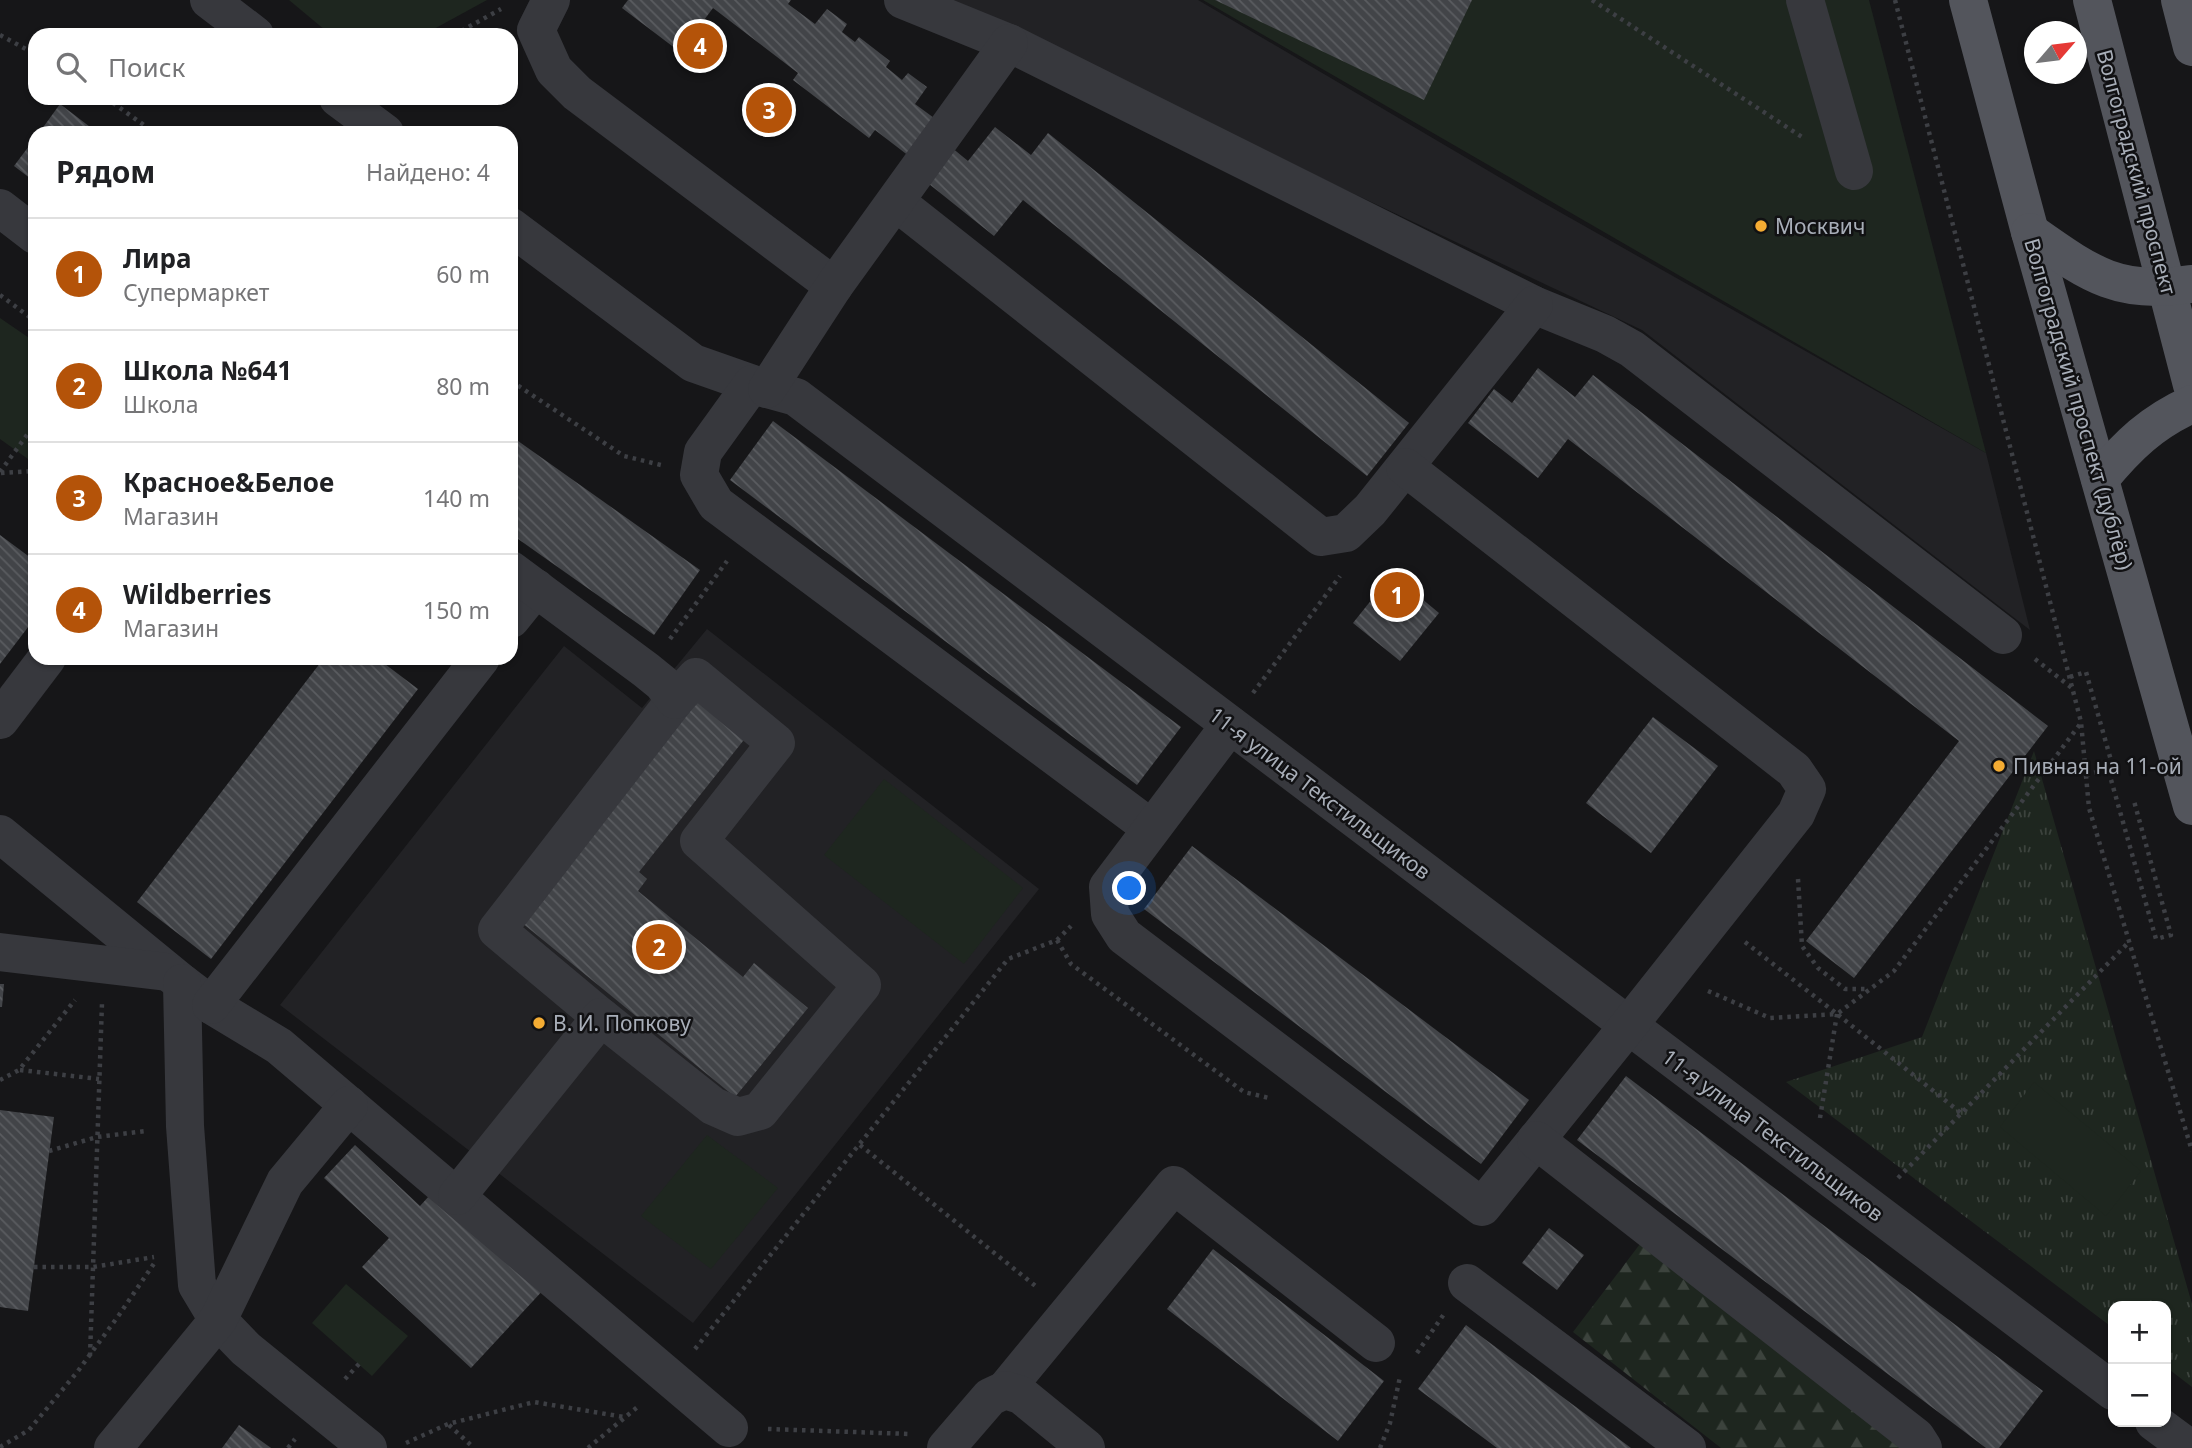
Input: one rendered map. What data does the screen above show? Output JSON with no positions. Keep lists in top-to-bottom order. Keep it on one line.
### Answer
{"streets":{"main road":["Волгоградский проспект","Волгоградский проспект (дублёр)"],"street":["11-я улица Текстильщиков"]},"places":["Москвич","Пивная на 11-ой","В. И. Попкову"],"north":"top right","page":{"pins":["4","3","1","2"],"search":"Поиск","heading":["Рядом","Найдено: 4"],"list":[{"mark":"1","name":"Лира","note":"Супермаркет","value":"60 m"},{"mark":"2","name":"Школа №641","note":"Школа","value":"80 m"},{"mark":"3","name":"Красное&Белое","note":"Магазин","value":"140 m"},{"mark":"4","name":"Wildberries","note":"Магазин","value":"150 m"}],"map_buttons":["+","−"]}}
